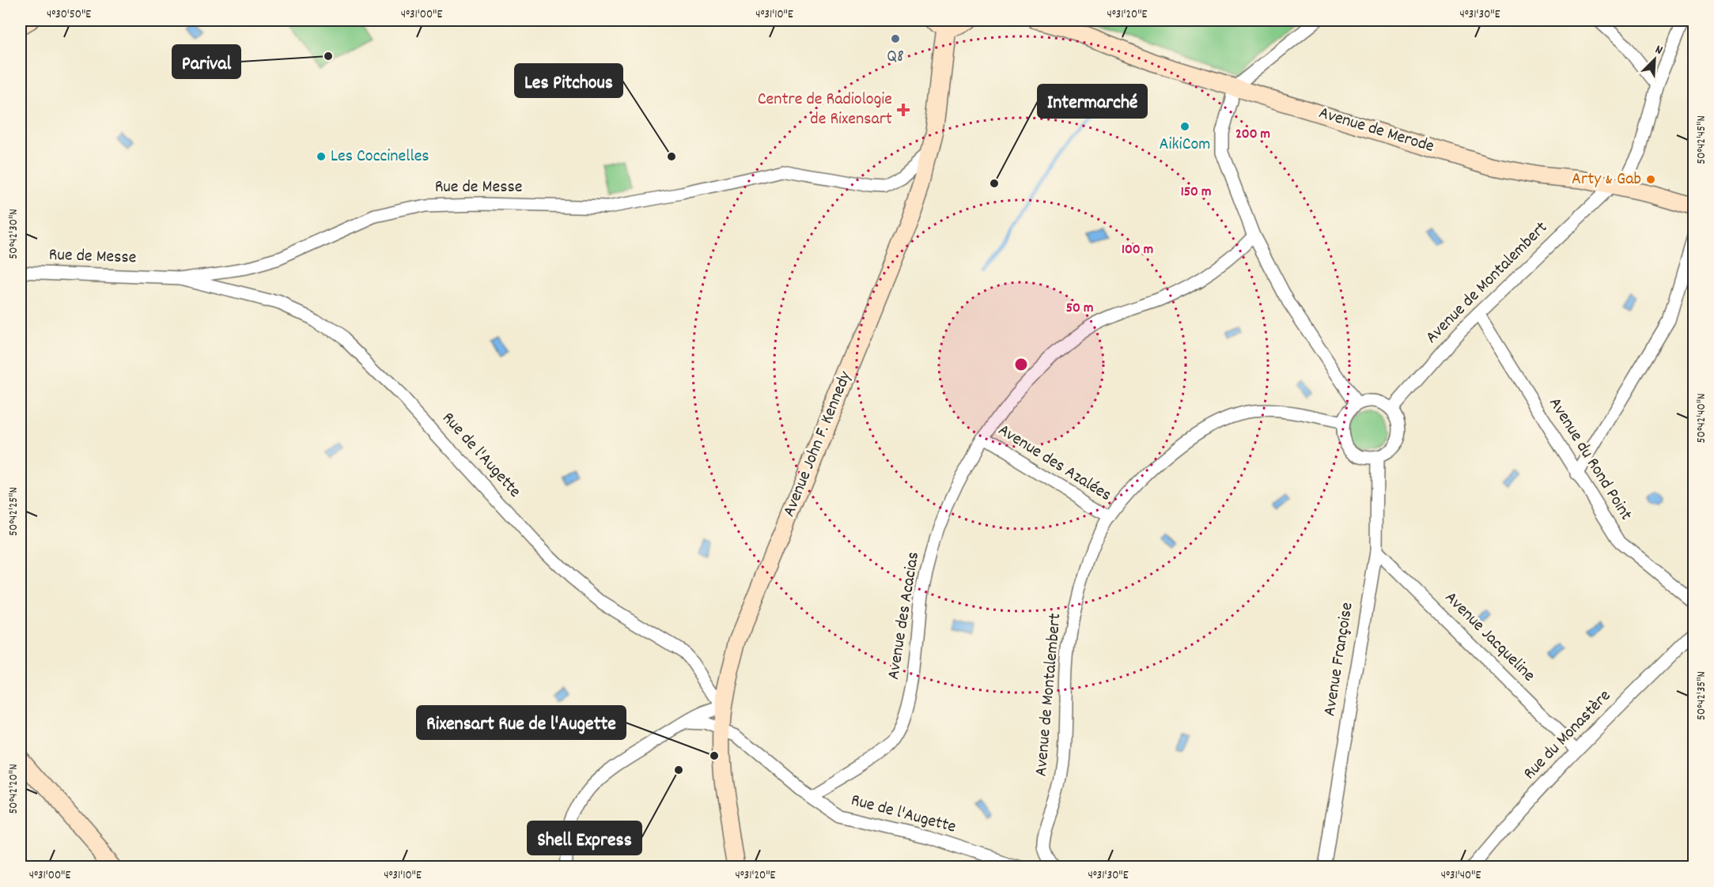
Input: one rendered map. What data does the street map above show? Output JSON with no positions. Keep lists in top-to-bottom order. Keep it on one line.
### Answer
{"streets":{"main road":["Avenue de Merode","Avenue John F. Kennedy"],"street":["Rue de Messe","Avenue de Montalembert","Rue de l'Augette","Avenue du Rond Point","Avenue des Azalées","Avenue des Acacias","Avenue Jacqueline","Avenue Françoise","Rue du Monastère"]},"crossings":[["Avenue de Merode","Avenue de Montalembert"],["Rue de Messe","Avenue John F. Kennedy"],["Rue de Messe","Rue de l'Augette"],["Avenue de Montalembert","Avenue du Rond Point"],["Avenue de Montalembert","Avenue des Azalées"],["Avenue de Montalembert","Avenue Françoise"],["Avenue John F. Kennedy","Rue de l'Augette"],["Rue de l'Augette","Avenue des Acacias"],["Avenue des Azalées","Avenue des Acacias"],["Avenue Jacqueline","Avenue Françoise"],["Avenue Jacqueline","Rue du Monastère"]],"places":{"other":["Q8","Parival","AikiCom","Les Coccinelles","Les Pitchous","Arty & Gab","Intermarché","Rixensart Rue de l'Augette","Shell Express"],"health":["Centre de Radiologie de Rixensart"]},"north":"top right","coordinates":["4°30'50\"E","4°31'00\"E","4°31'10\"E","4°31'20\"E","4°31'30\"E","50°42'45\"N","50°42'30\"N","50°42'40\"N","50°42'25\"N","50°42'35\"N","50°42'20\"N","4°31'40\"E"],"rings":["200 m","150 m","100 m","50 m"]}
